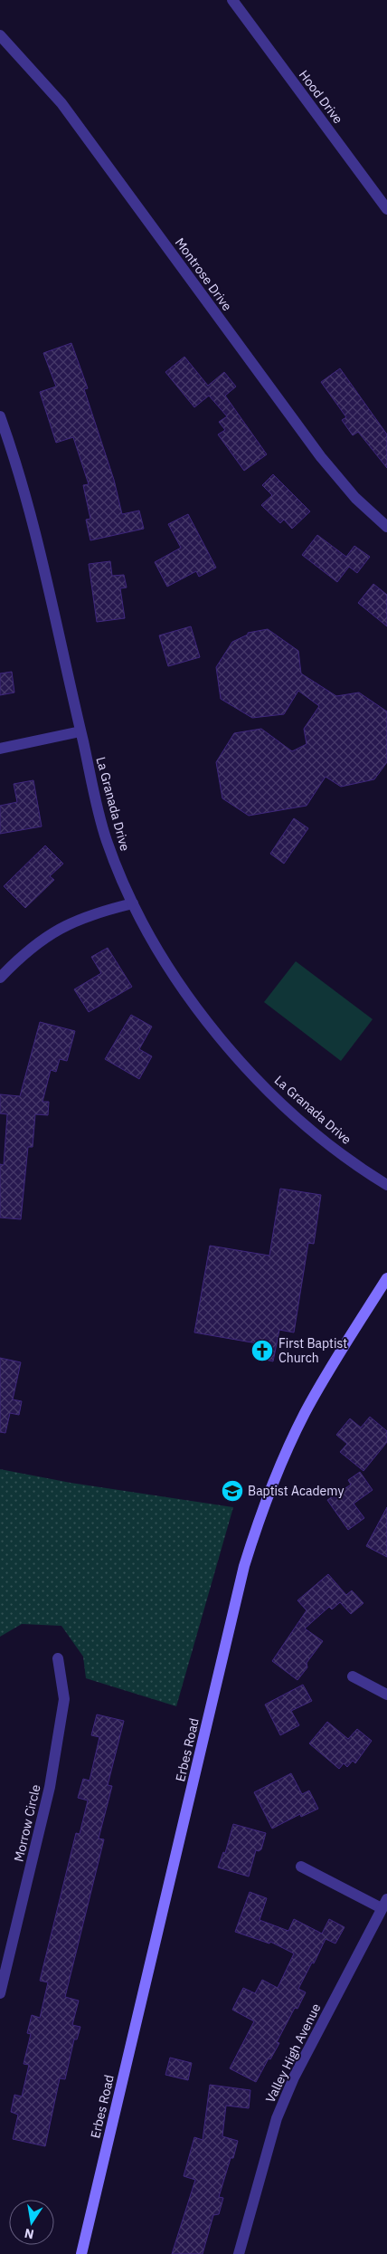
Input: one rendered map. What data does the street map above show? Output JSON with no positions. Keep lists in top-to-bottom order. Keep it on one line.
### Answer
{"streets":{"main road":["Erbes Road"],"street":["Hood Drive","Montrose Drive","La Granada Drive","Morrow Circle","Valley High Avenue"]},"places":{"church":["First Baptist Church"],"school or university":["Baptist Academy"]},"north":"bottom"}
